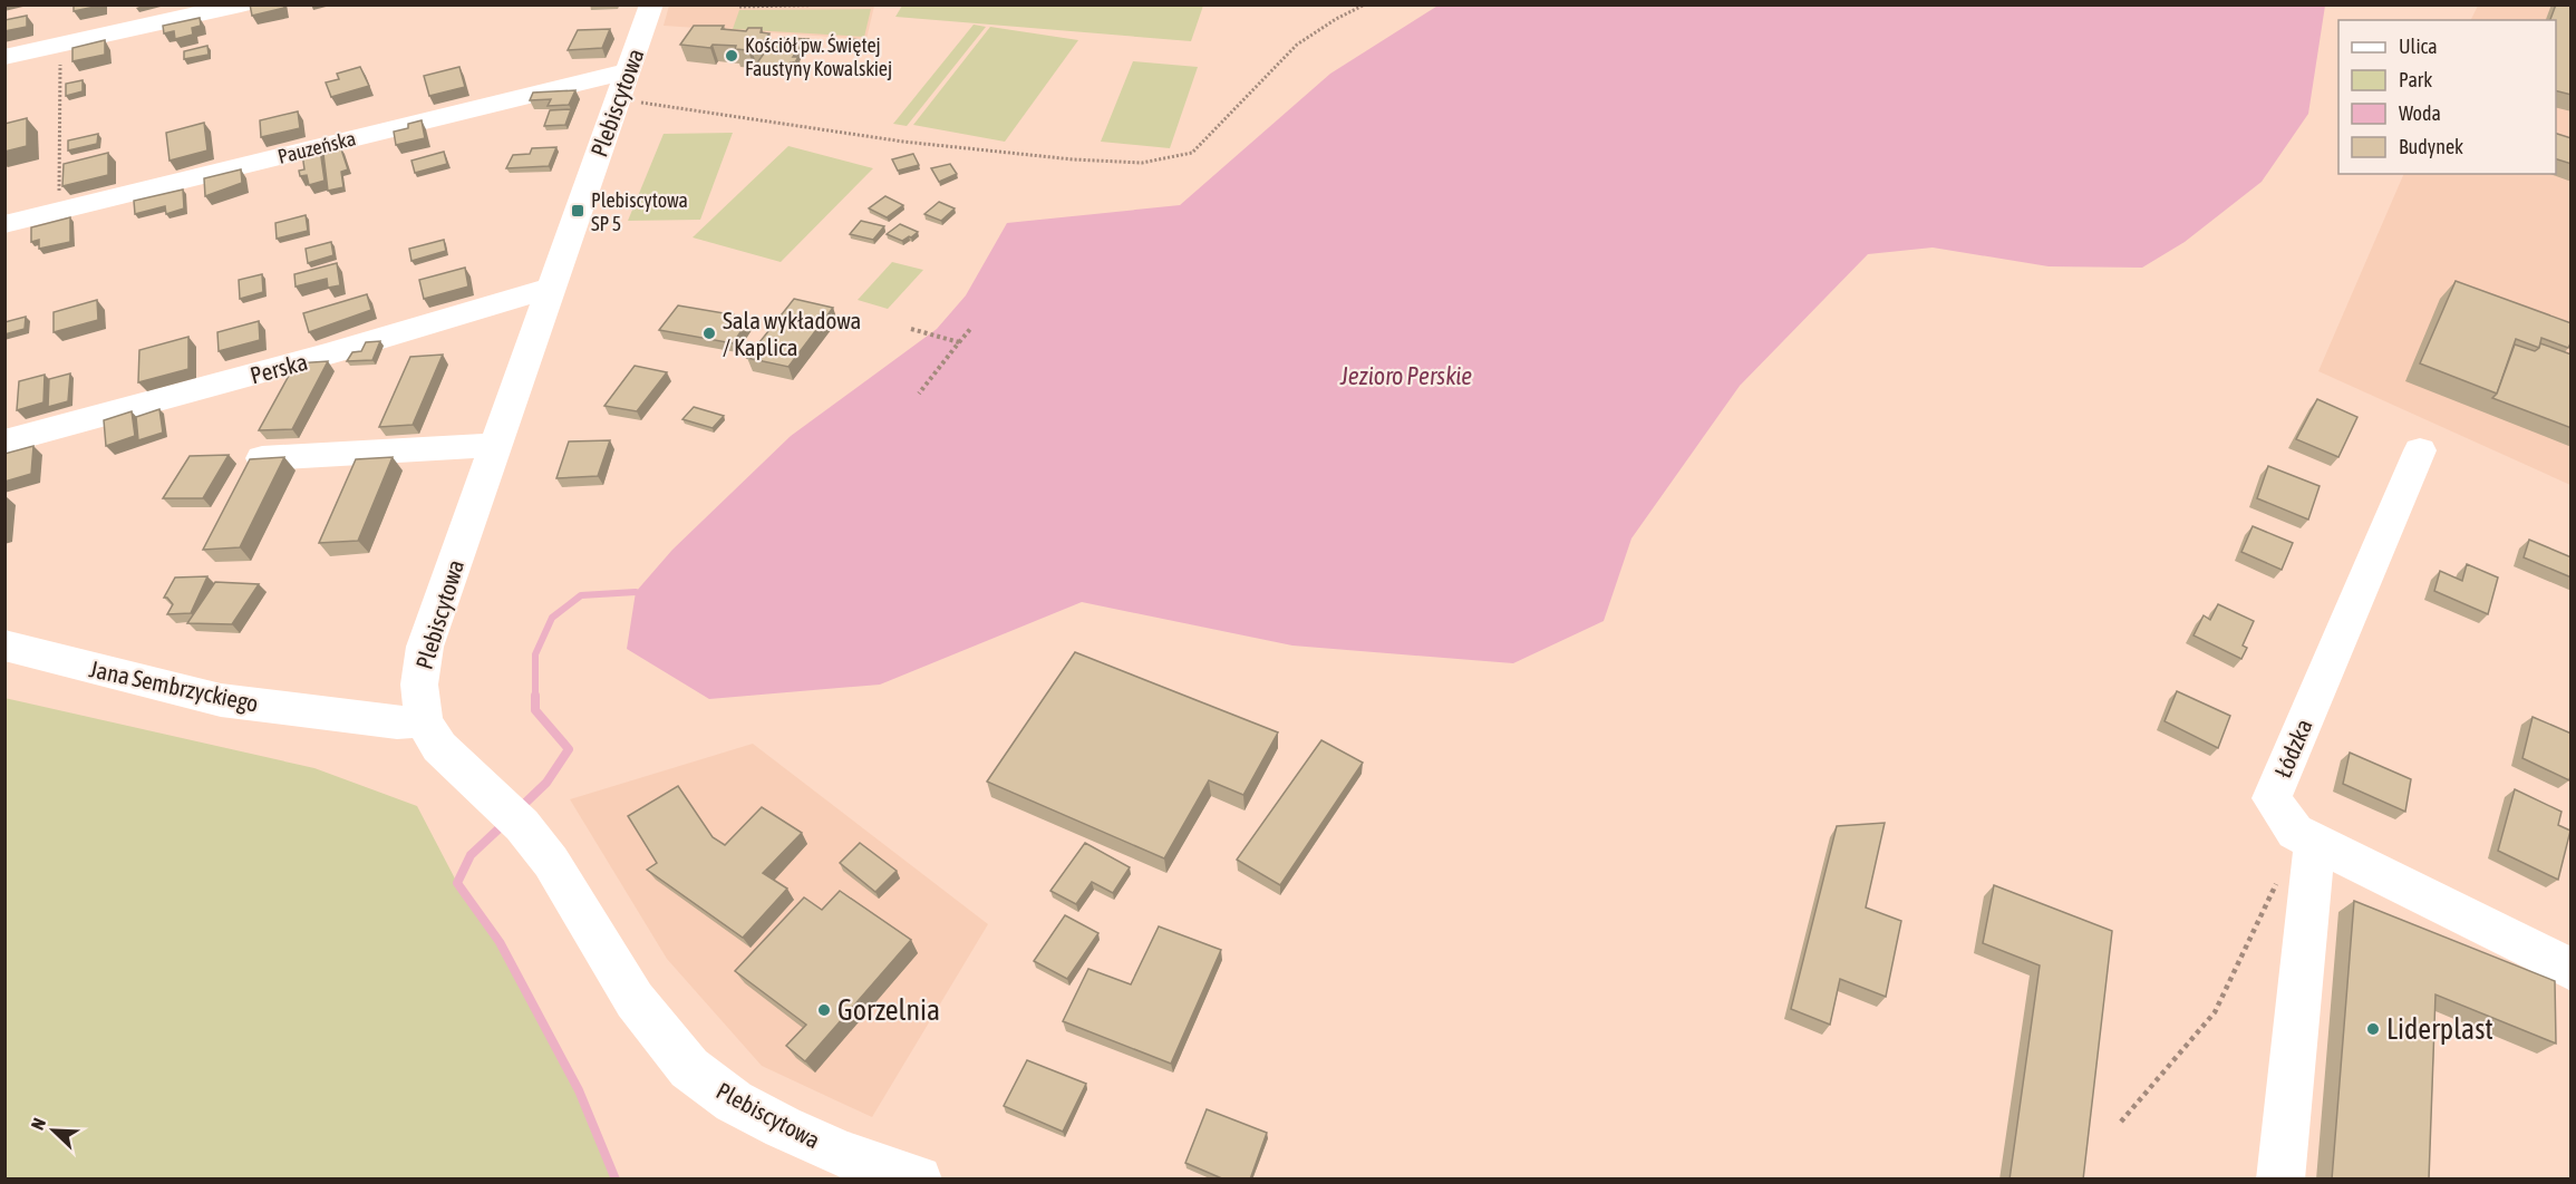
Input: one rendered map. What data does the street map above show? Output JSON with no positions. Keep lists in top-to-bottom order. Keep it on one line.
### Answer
{"streets":{"street":["Plebiscytowa","Pauzeńska","Perska","Jana Sembrzyckiego","Łódzka"]},"crossings":[["Plebiscytowa","Pauzeńska"],["Plebiscytowa","Perska"],["Plebiscytowa","Jana Sembrzyckiego"]],"water":["Jezioro Perskie"],"places":{"other":["Kościół pw. Świętej Faustyny Kowalskiej","Sala wykładowa / Kaplica","Gorzelnia","Liderplast"],"transit":["Plebiscytowa SP 5"]},"legend":["Ulica","Park","Woda","Budynek"],"north":"top left"}
